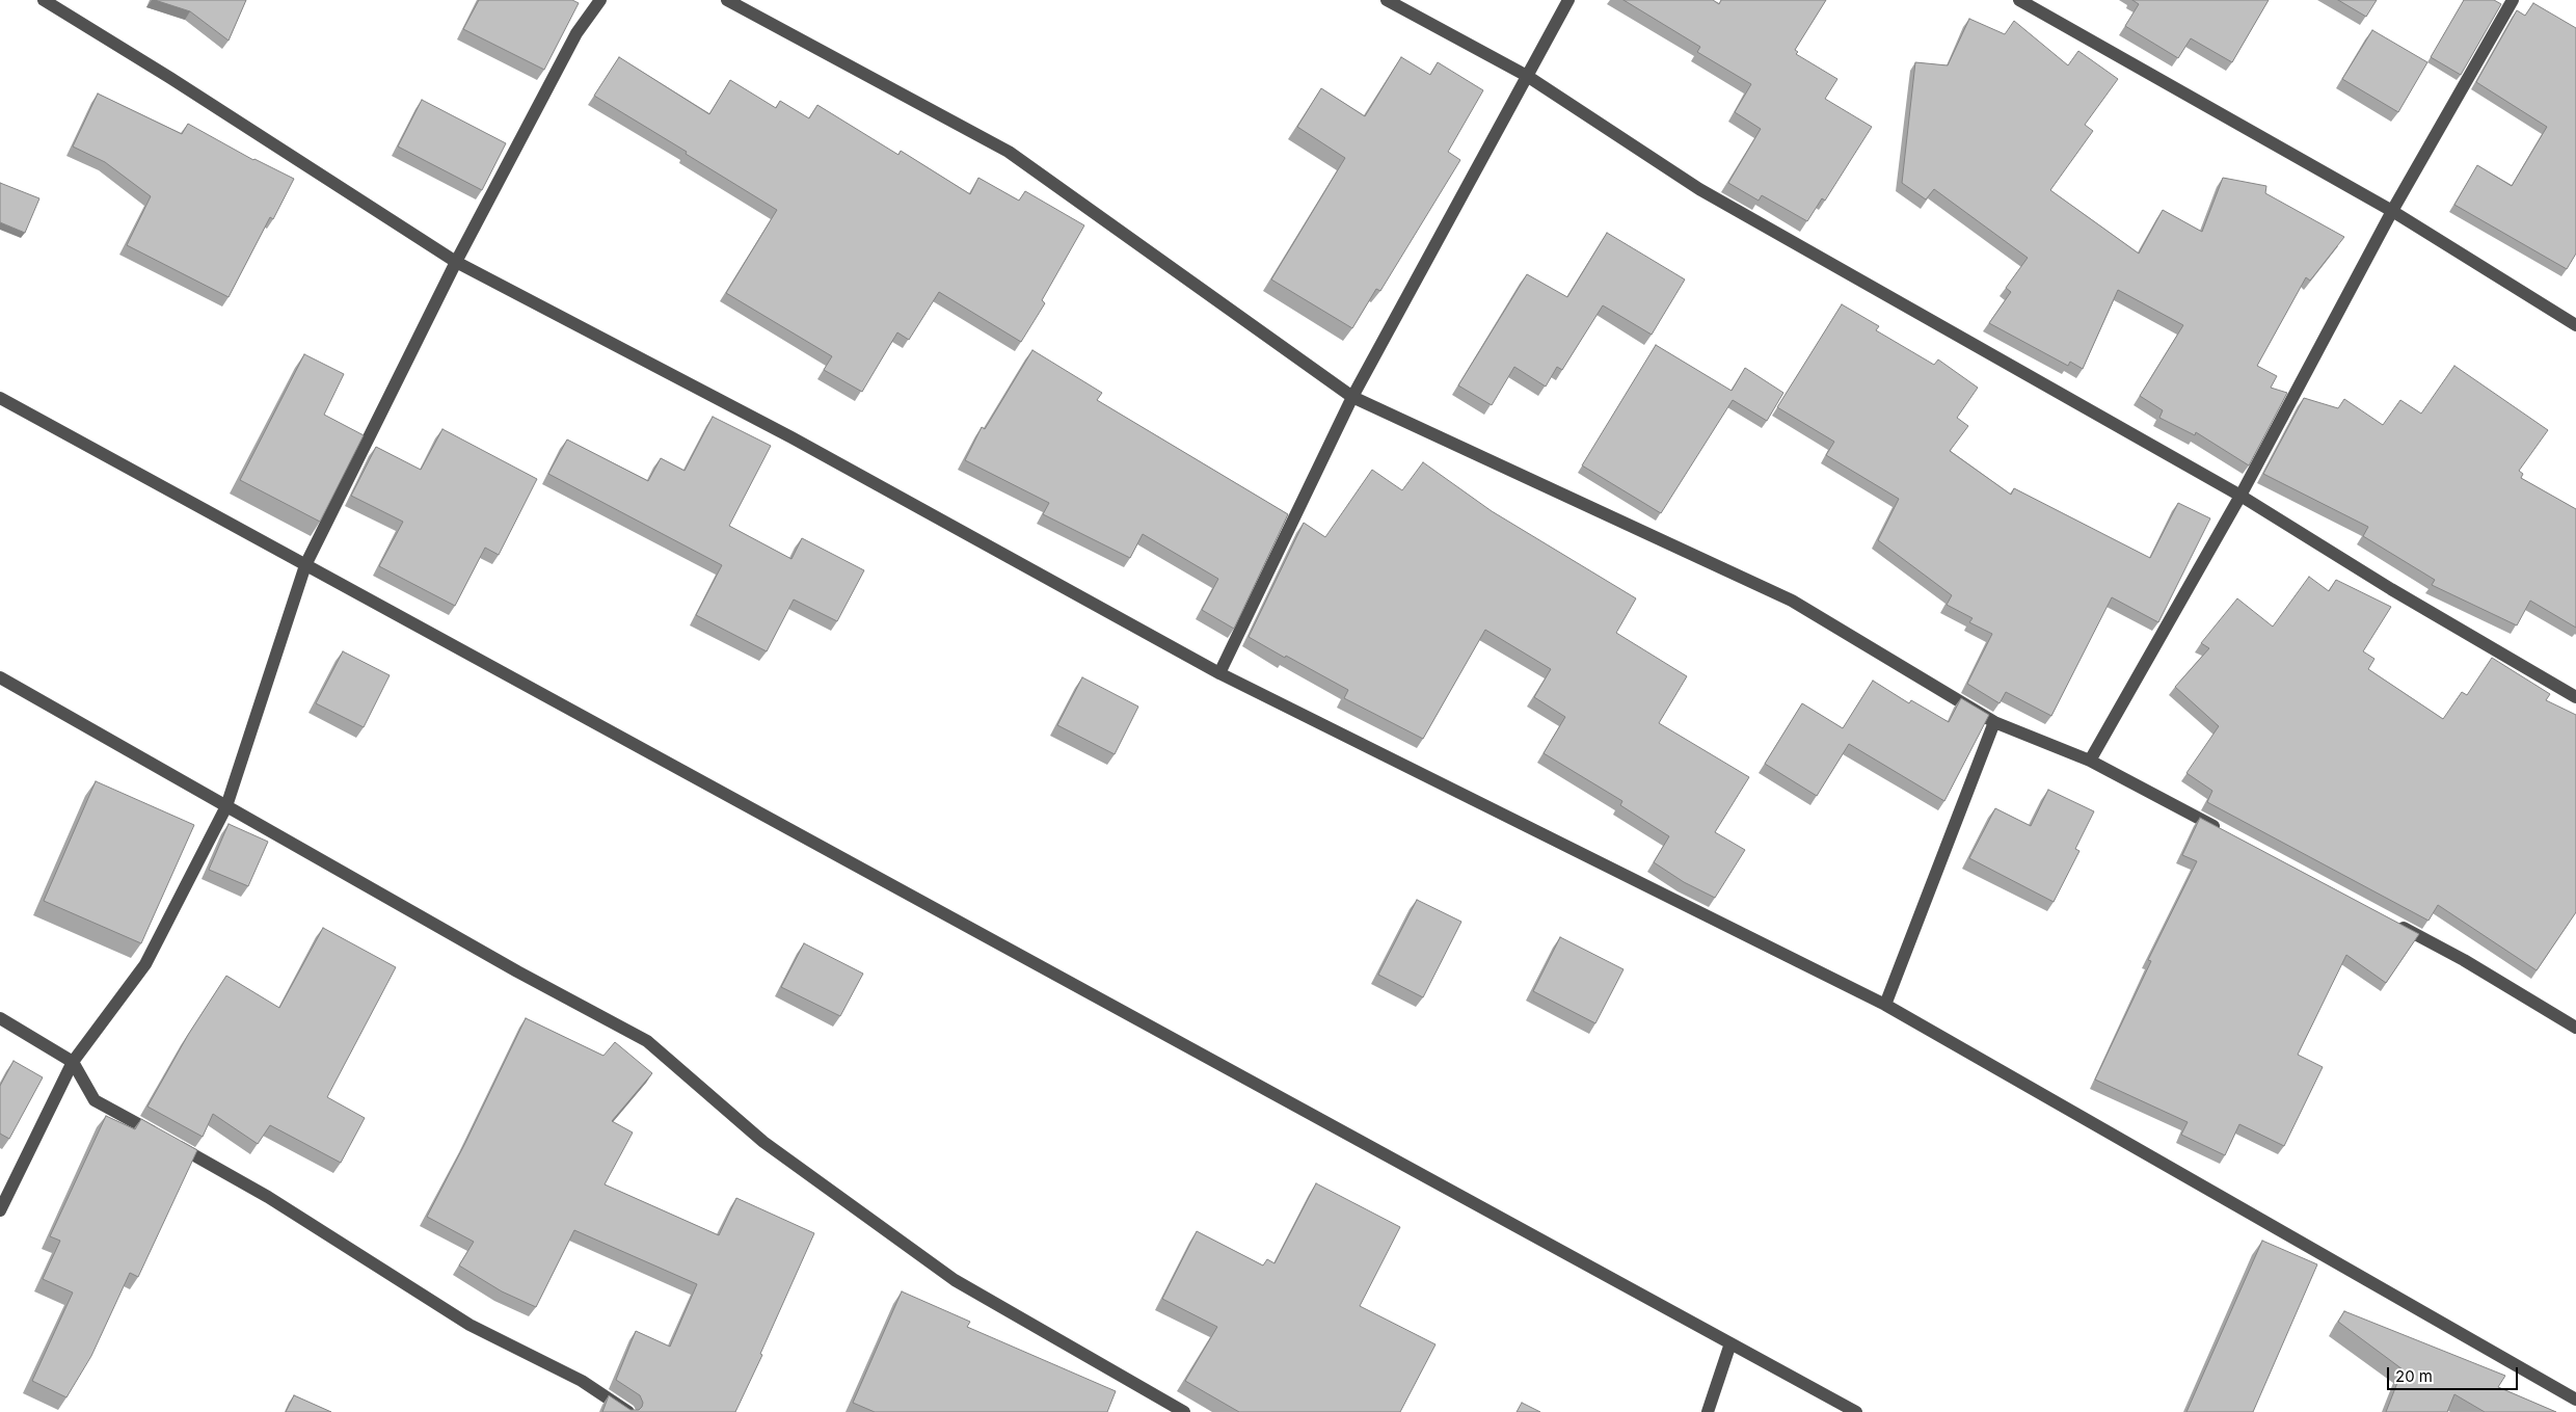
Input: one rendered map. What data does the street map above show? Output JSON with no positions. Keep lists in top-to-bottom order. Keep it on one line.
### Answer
{"scale_bar":"20 m"}
